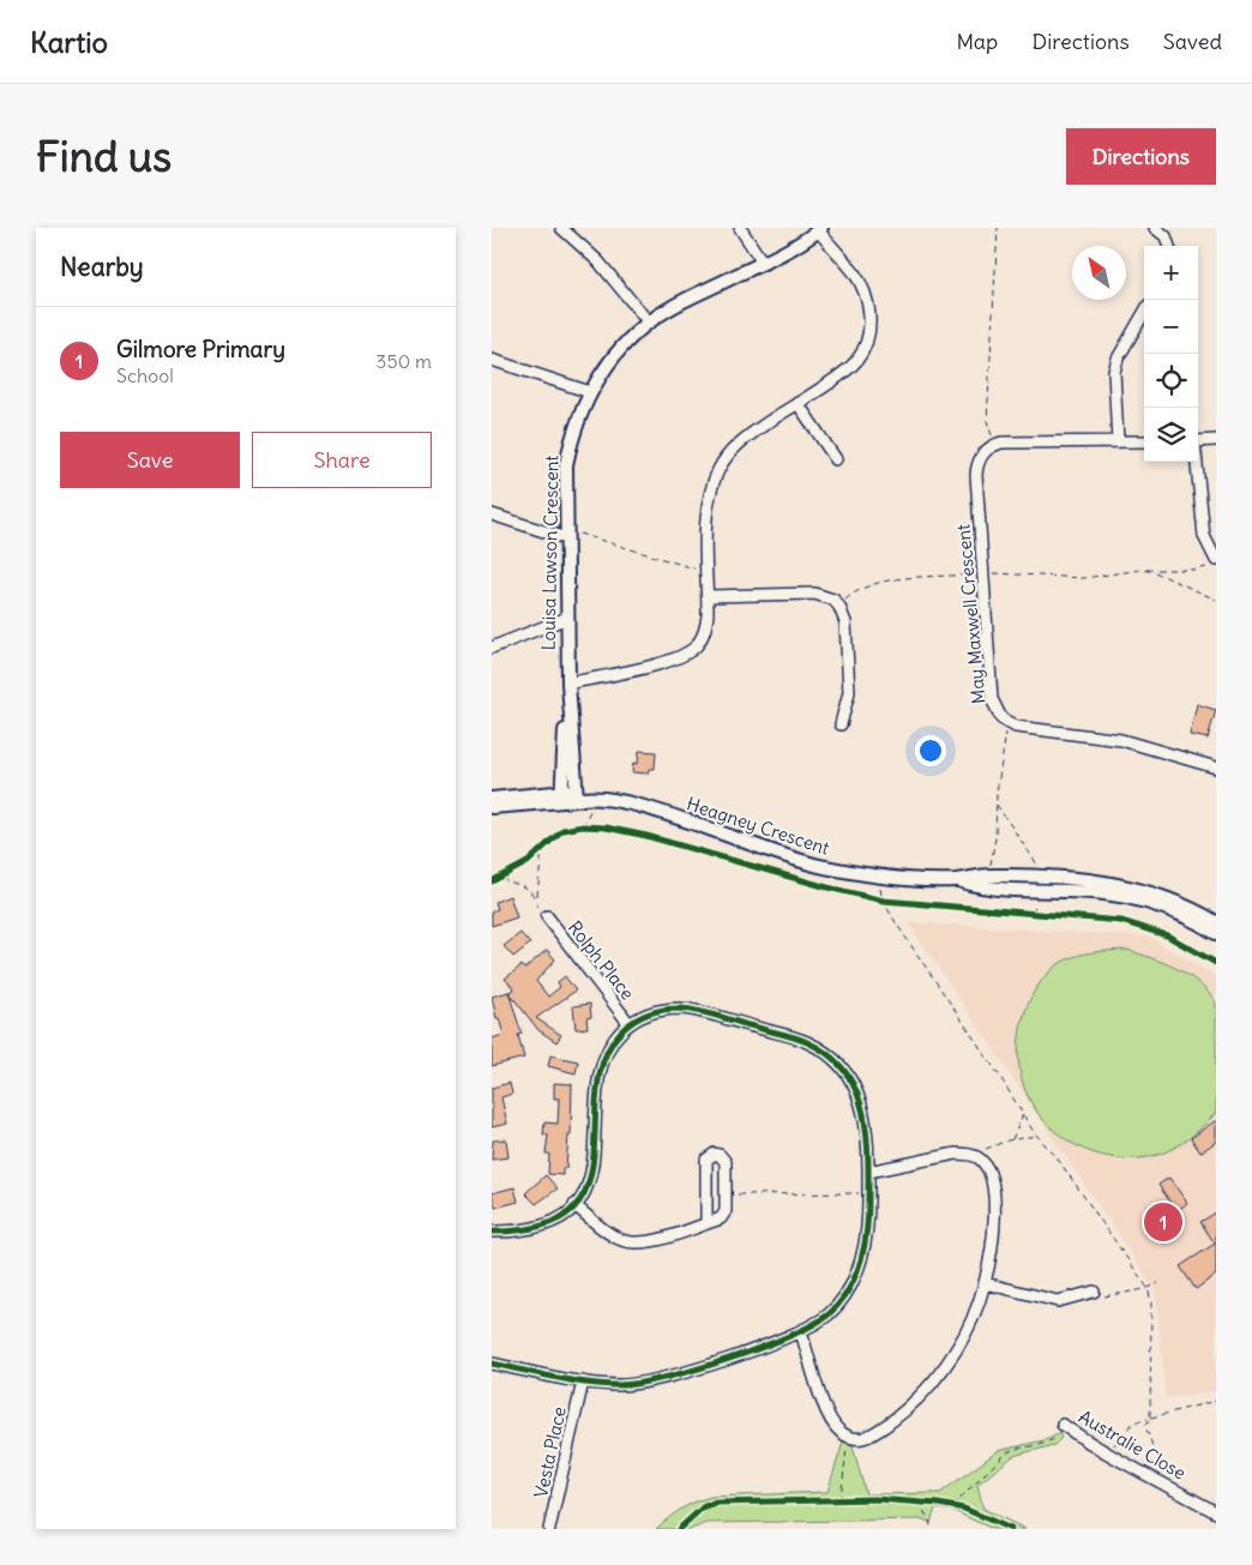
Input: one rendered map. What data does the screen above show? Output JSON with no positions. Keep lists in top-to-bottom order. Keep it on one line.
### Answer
{"streets":{"street":["Louisa Lawson Crescent","May Maxwell Crescent","Heagney Crescent","Rolph Place","Australie Close","Vesta Place"]},"crossings":[["Louisa Lawson Crescent","Heagney Crescent"]],"north":"top left","page":{"header":"Kartio","nav":["Map","Directions","Saved"],"buttons":["Directions",["Save","Share"]],"title":"Find us","heading":"Nearby","map_buttons":["+","−"],"list":[{"mark":"1","name":"Gilmore Primary","note":"School","value":"350 m"}],"pins":"1"}}
